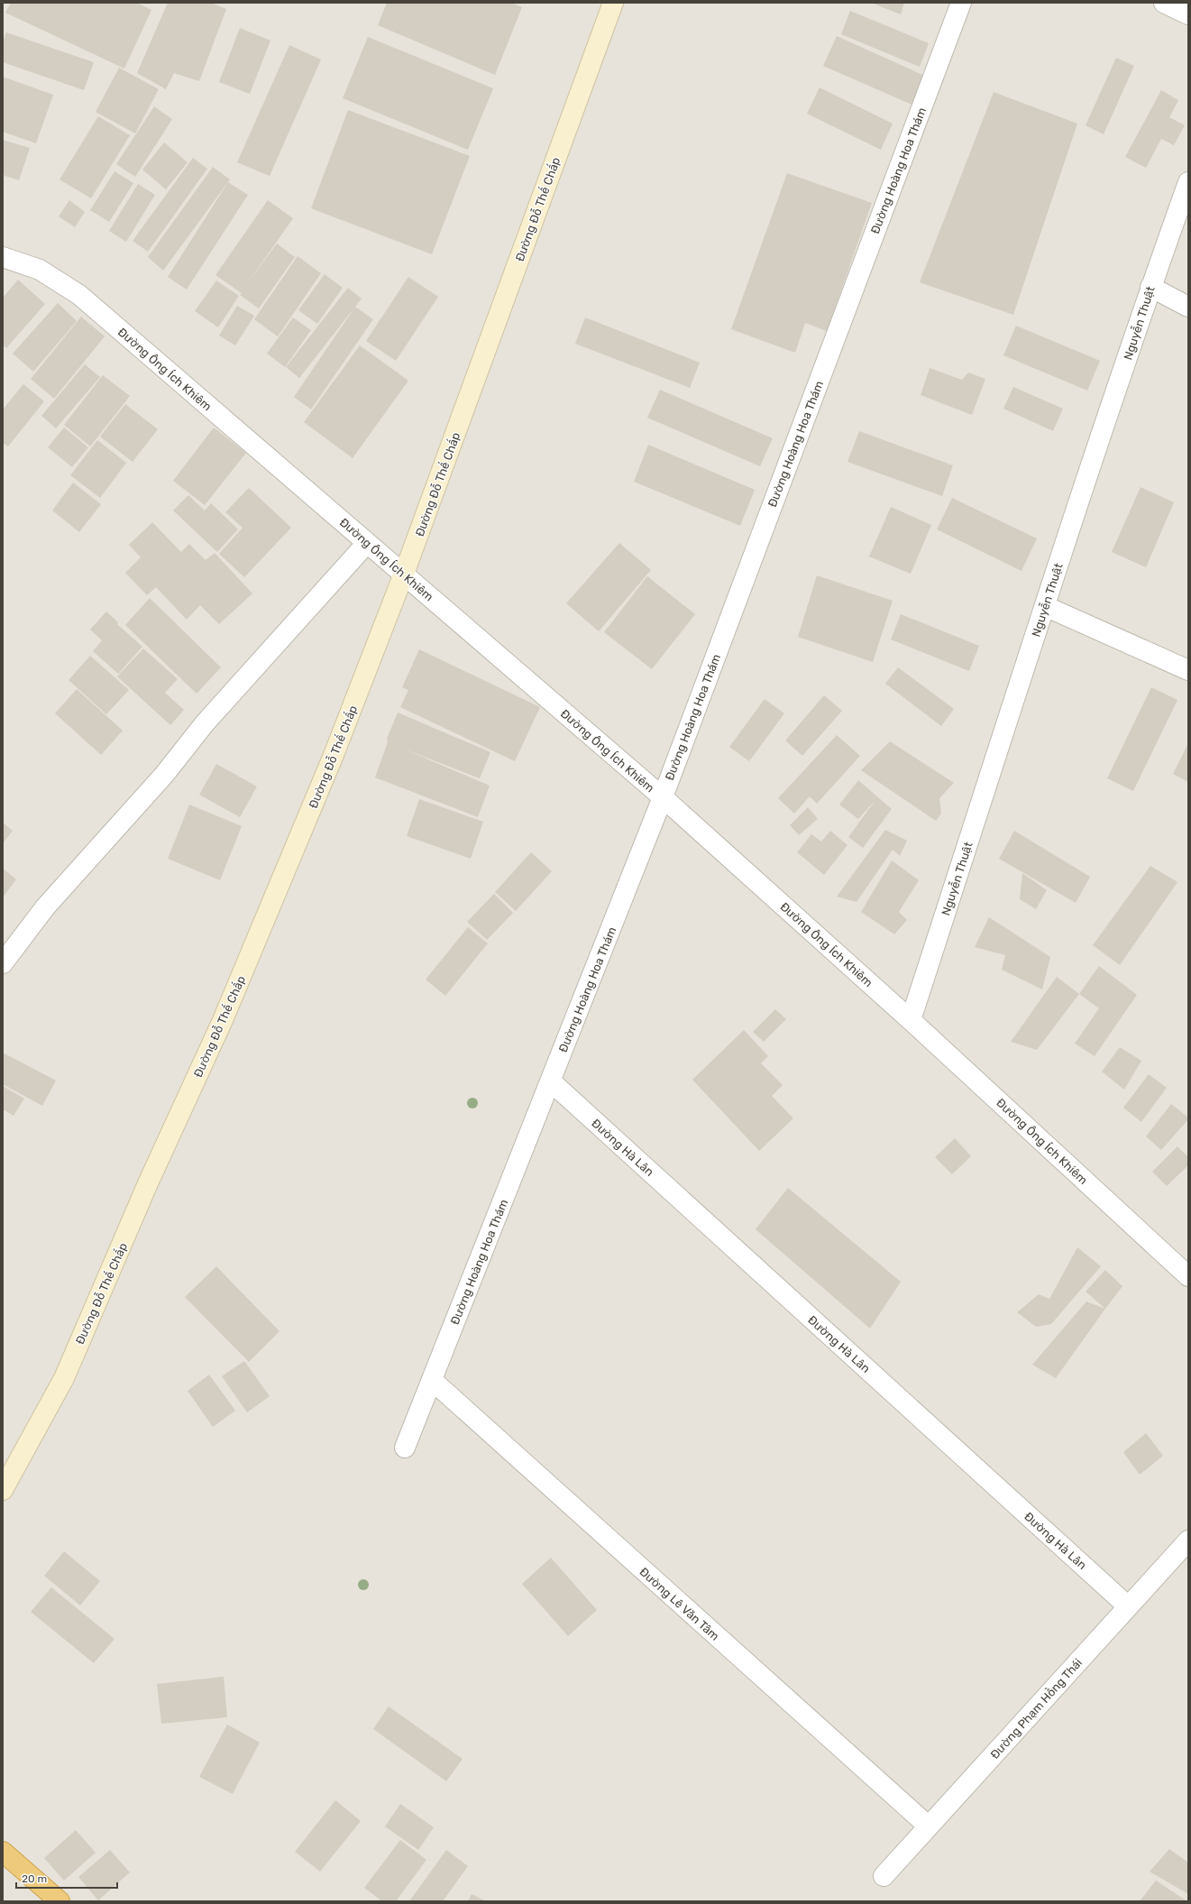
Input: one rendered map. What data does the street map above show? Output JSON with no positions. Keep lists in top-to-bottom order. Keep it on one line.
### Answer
{"streets":{"street":["Đường Hoàng Hoa Thám","Đường Đỗ Thế Chấp","Nguyễn Thuật","Đường Ông Ích Khiêm","Đường Hà Lân","Đường Lê Văn Tâm","Đường Phạm Hồng Thái"]},"crossings":[["Đường Hoàng Hoa Thám","Đường Ông Ích Khiêm"],["Đường Hoàng Hoa Thám","Đường Hà Lân"],["Đường Hoàng Hoa Thám","Đường Lê Văn Tâm"],["Đường Đỗ Thế Chấp","Đường Ông Ích Khiêm"],["Nguyễn Thuật","Đường Ông Ích Khiêm"],["Đường Hà Lân","Đường Phạm Hồng Thái"],["Đường Lê Văn Tâm","Đường Phạm Hồng Thái"]],"scale_bar":"20 m"}
